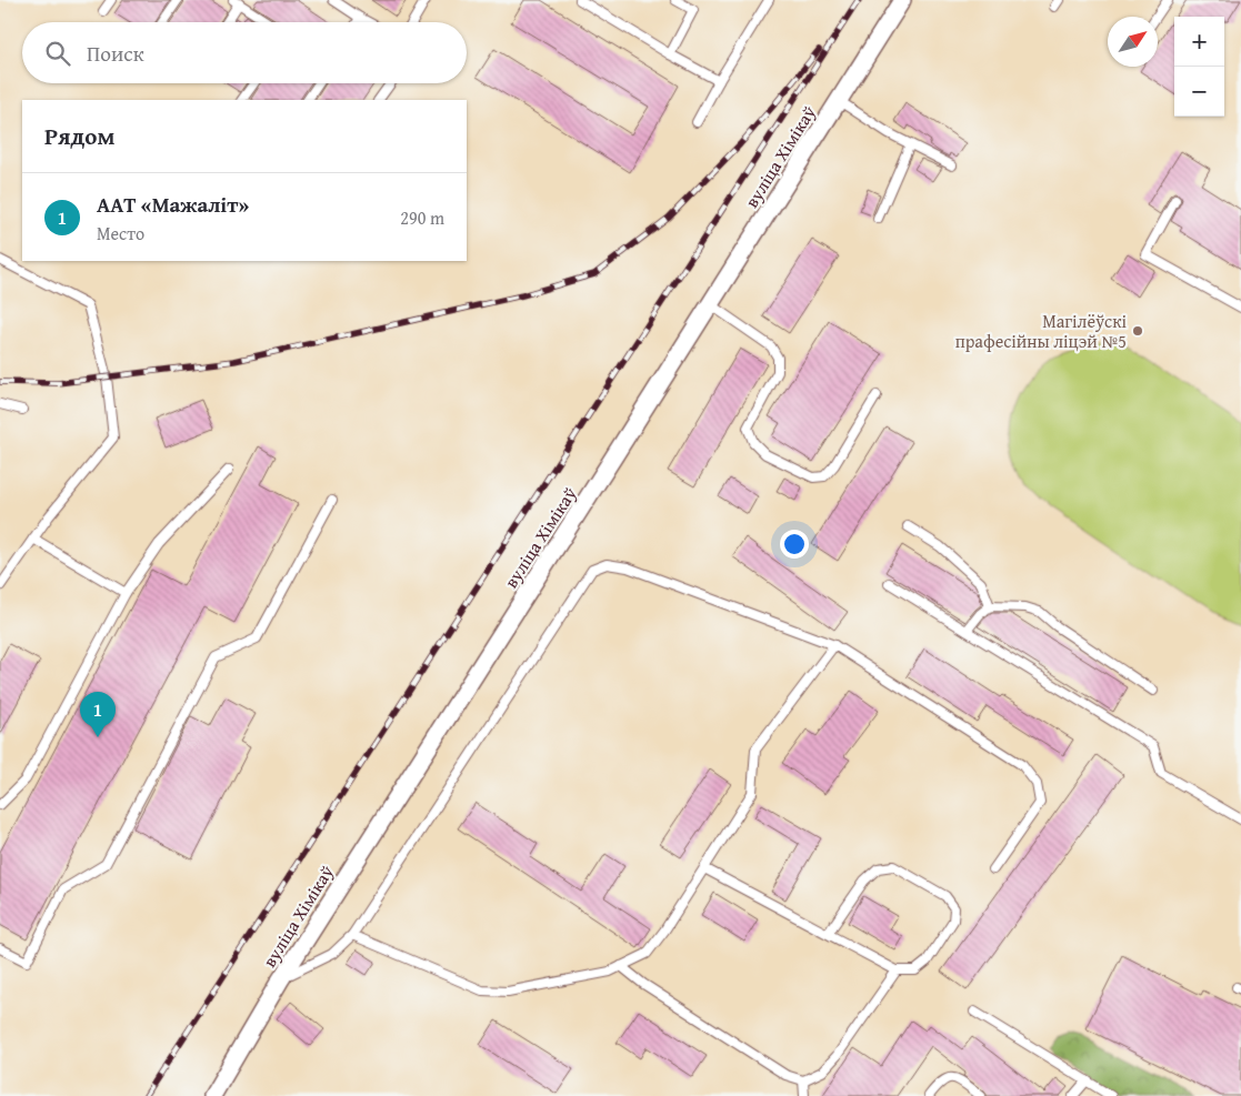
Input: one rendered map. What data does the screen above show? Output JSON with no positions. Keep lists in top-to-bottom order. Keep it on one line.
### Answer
{"streets":{"street":["вуліца Хімікаў"]},"places":["Магілёўскі прафесійны ліцэй №5"],"north":"top right","page":{"map_buttons":["+","−"],"search":"Поиск","heading":"Рядом","list":[{"mark":"1","name":"ААТ «Мажаліт»","note":"Место","value":"290 m"}],"pins":"1"}}
